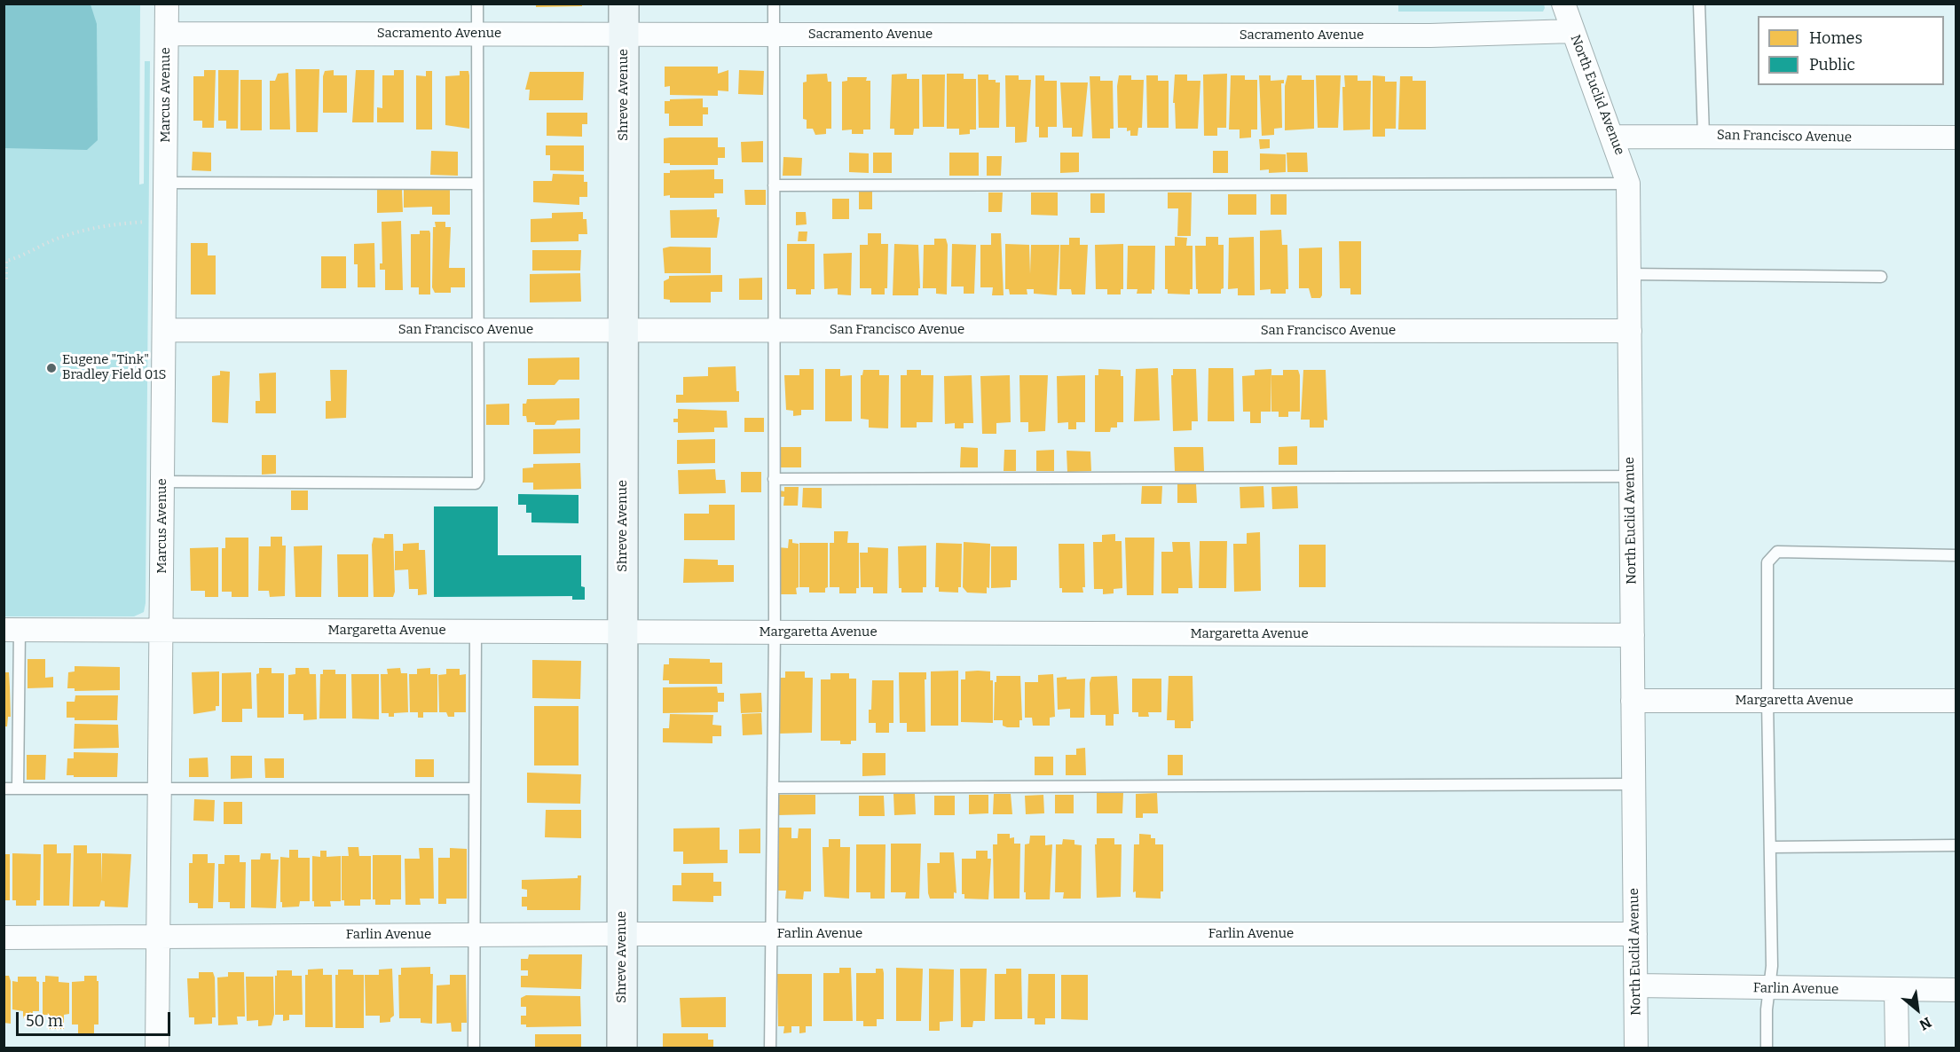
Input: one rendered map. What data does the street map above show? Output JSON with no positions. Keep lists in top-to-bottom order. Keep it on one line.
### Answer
{"streets":{"street":["Sacramento Avenue","Marcus Avenue","Shreve Avenue","North Euclid Avenue","San Francisco Avenue","Margaretta Avenue","Farlin Avenue"]},"crossings":[["Sacramento Avenue","Marcus Avenue"],["Sacramento Avenue","Shreve Avenue"],["Sacramento Avenue","North Euclid Avenue"],["Marcus Avenue","San Francisco Avenue"],["Marcus Avenue","Margaretta Avenue"],["Marcus Avenue","Farlin Avenue"],["Shreve Avenue","San Francisco Avenue"],["Shreve Avenue","Margaretta Avenue"],["Shreve Avenue","Farlin Avenue"],["North Euclid Avenue","San Francisco Avenue"],["North Euclid Avenue","Margaretta Avenue"],["North Euclid Avenue","Farlin Avenue"]],"places":["Eugene \"Tink\" Bradley Field 01S"],"legend":["Homes","Public"],"scale_bar":"50 m","north":"bottom right"}
